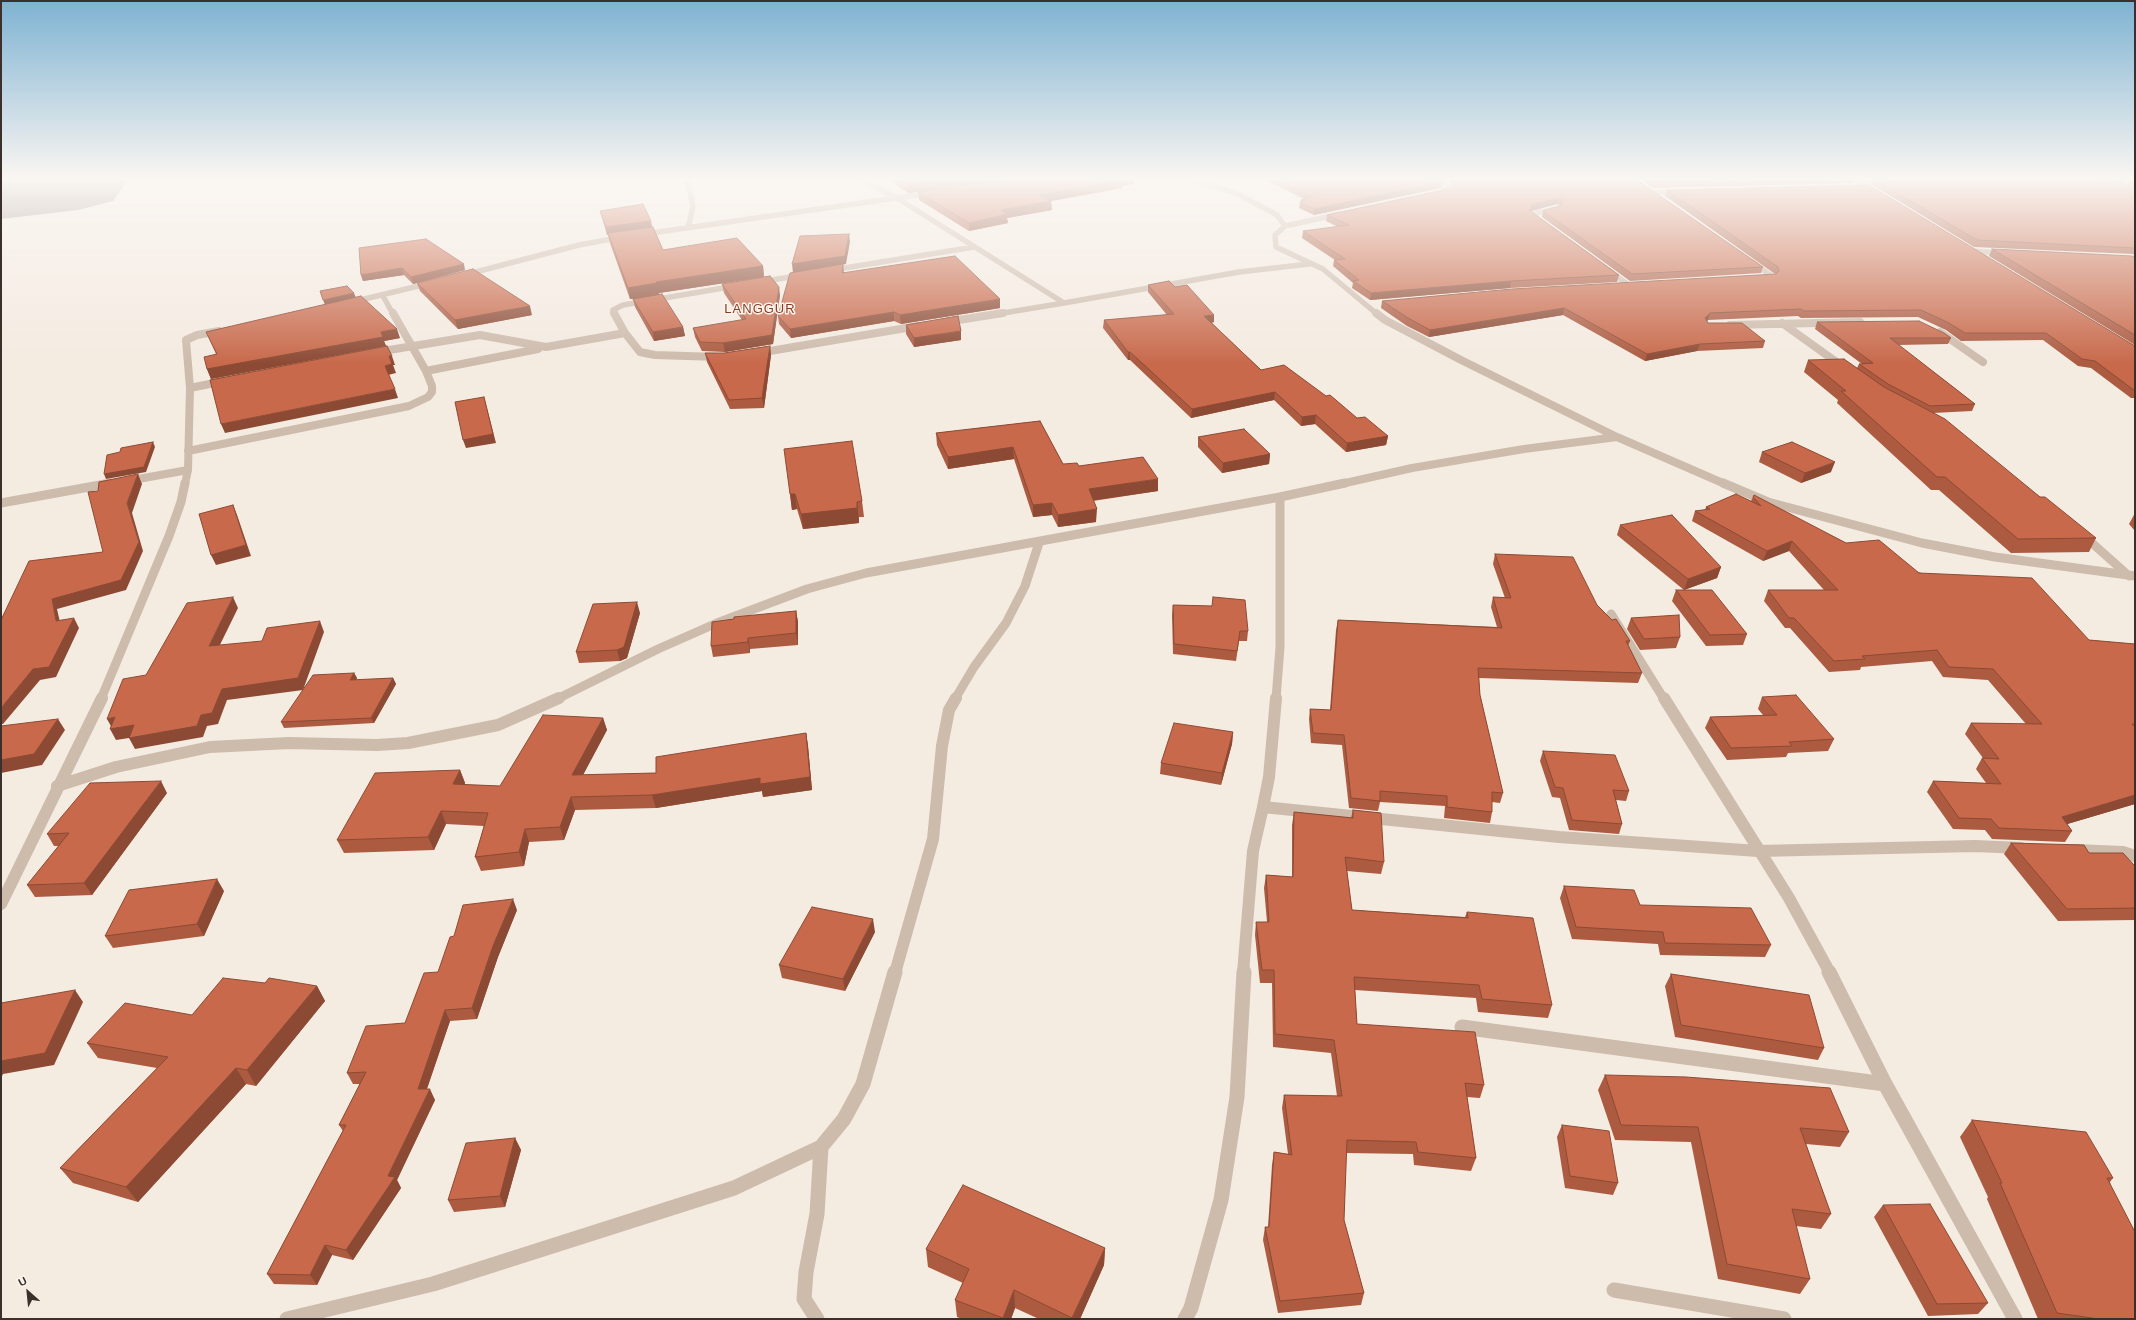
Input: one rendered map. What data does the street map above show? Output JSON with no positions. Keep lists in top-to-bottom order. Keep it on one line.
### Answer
{"districts":["LANGGUR"],"north":"top left"}
